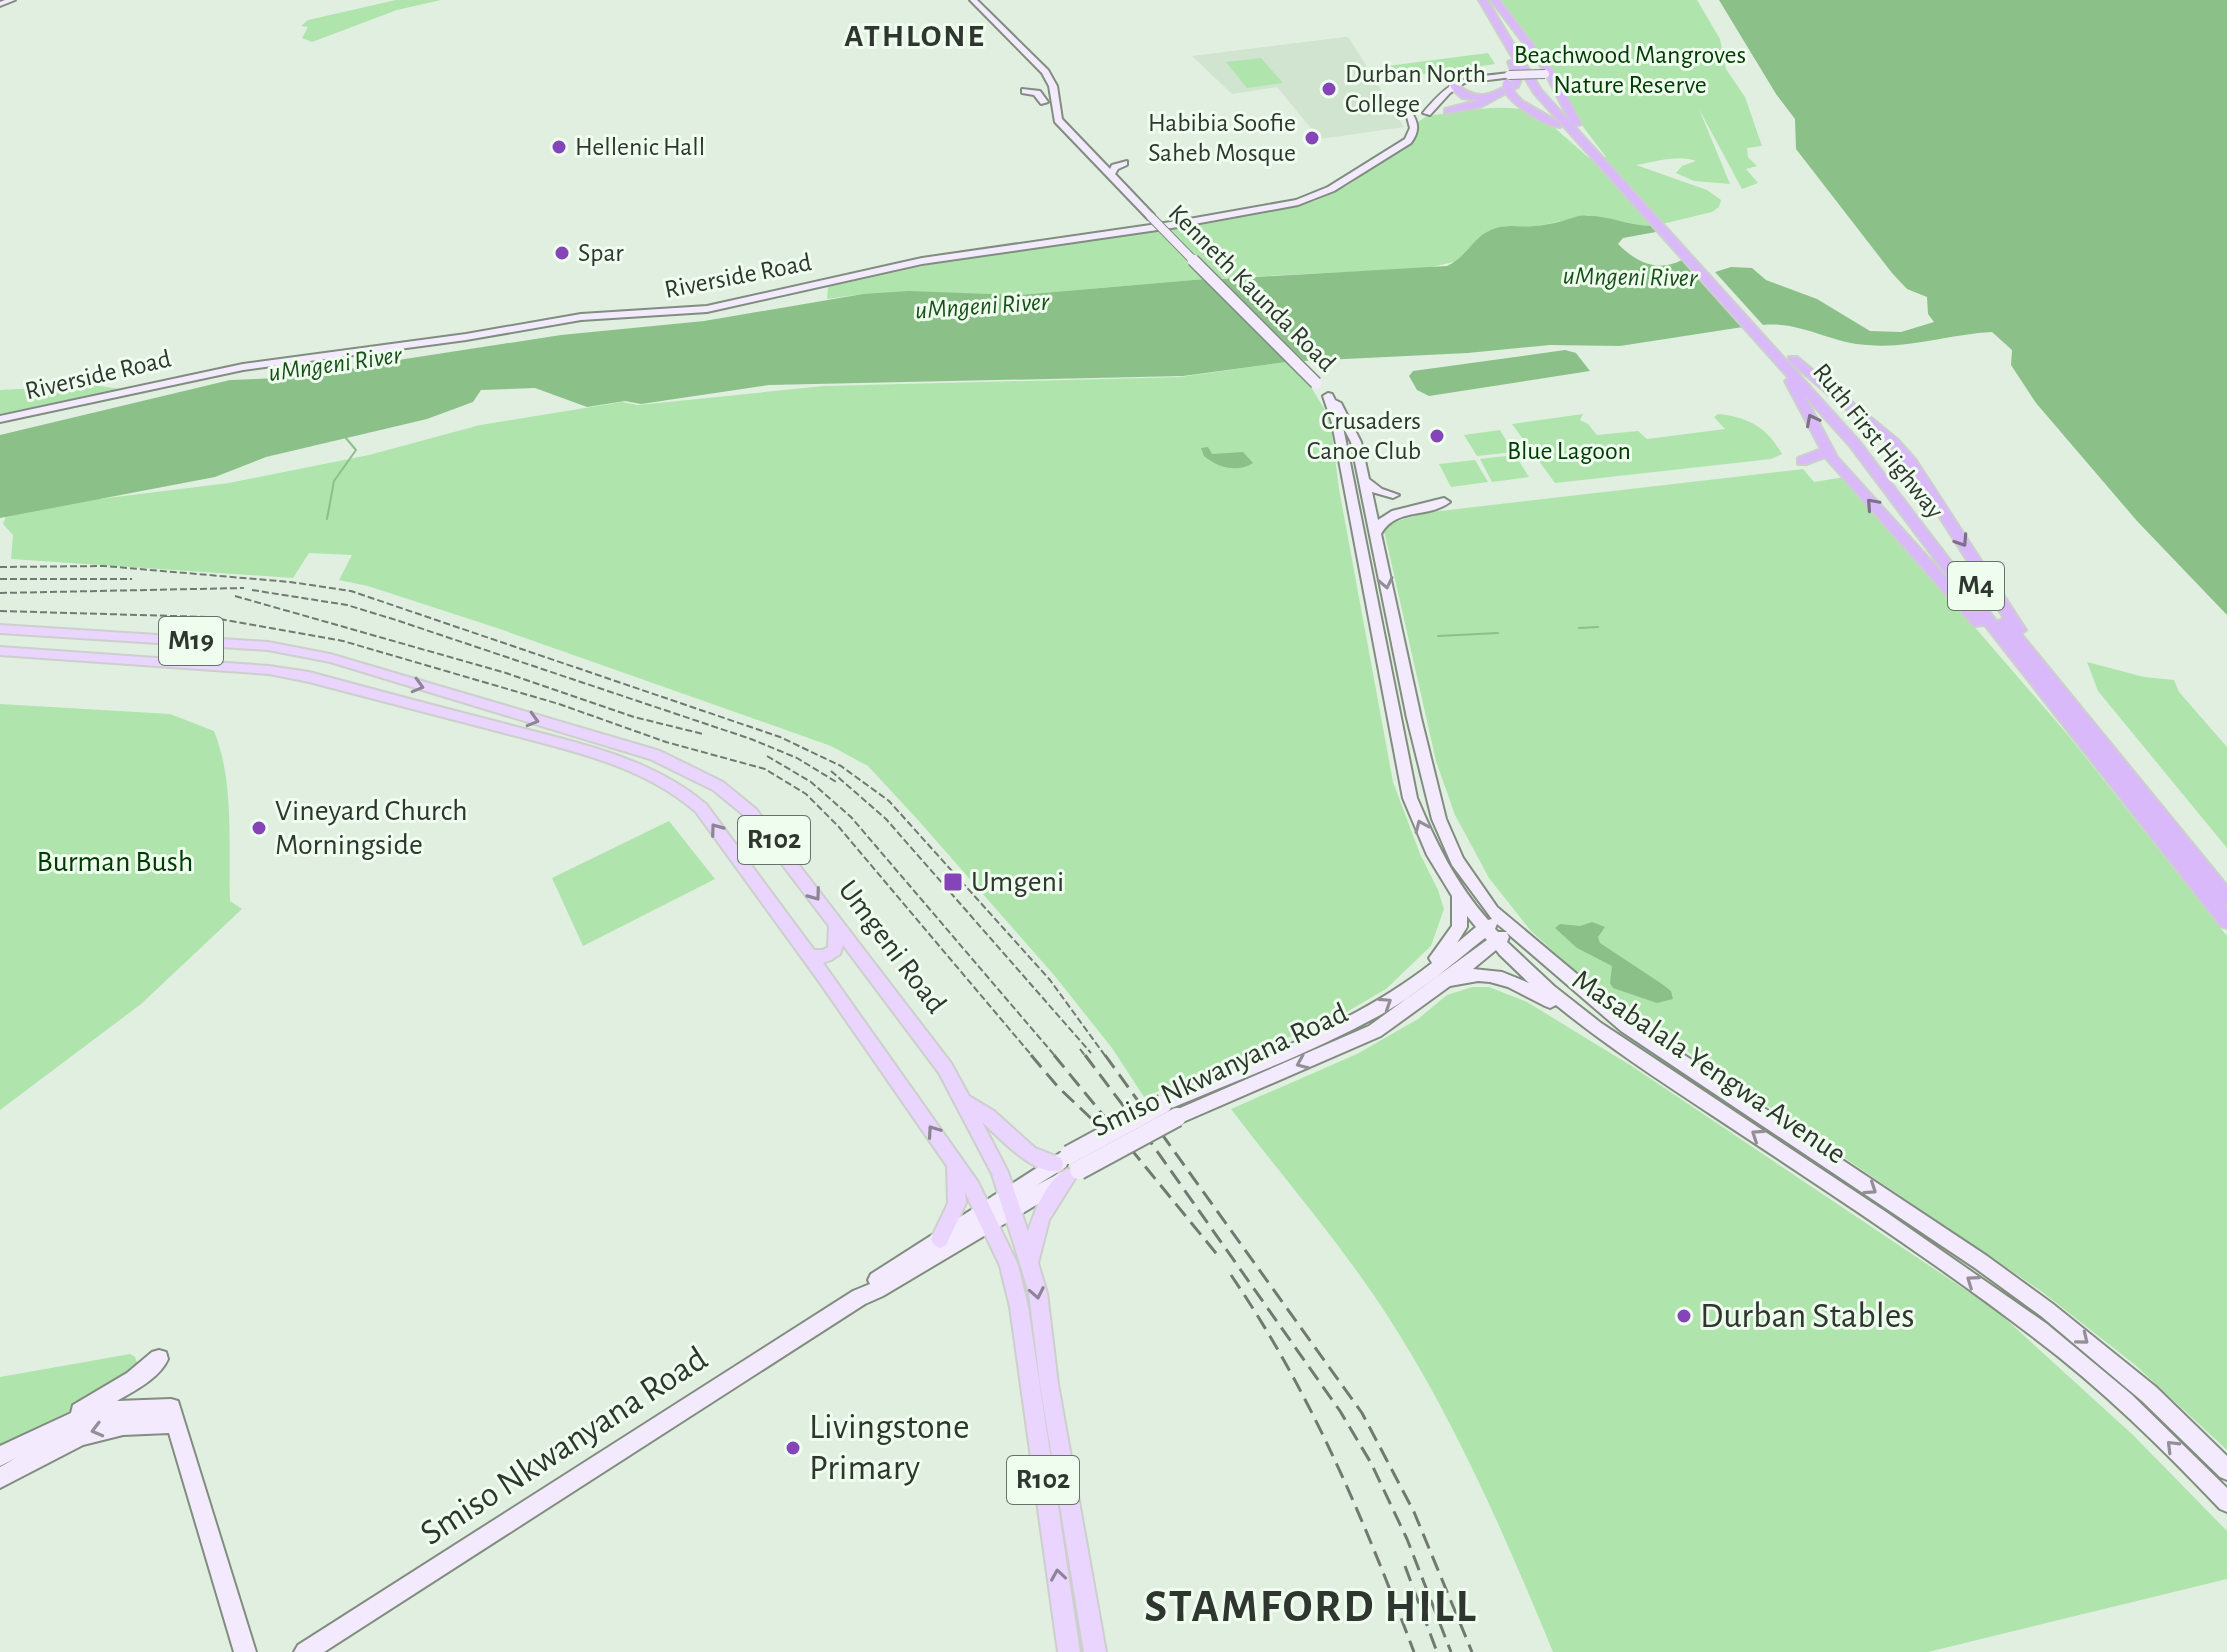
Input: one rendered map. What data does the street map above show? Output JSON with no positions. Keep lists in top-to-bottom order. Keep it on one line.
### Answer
{"streets":{"highway":["Ruth First Highway","M4"],"main road":["Riverside Road","Kenneth Kaunda Road","M19","R102","Umgeni Road","Masabalala Yengwa Avenue","Smiso Nkwanyana Road"]},"crossings":[["Kenneth Kaunda Road","Masabalala Yengwa Avenue"],["M19","R102"],["R102","Smiso Nkwanyana Road"],["Umgeni Road","Smiso Nkwanyana Road"],["Masabalala Yengwa Avenue","Smiso Nkwanyana Road"]],"districts":["ATHLONE","STAMFORD HILL"],"water":["uMngeni River"],"parks":["Beachwood Mangroves Nature Reserve","Blue Lagoon","Burman Bush"],"places":{"other":["Durban North College","Habibia Soofie Saheb Mosque","Hellenic Hall","Spar","Crusaders Canoe Club","Vineyard Church Morningside","Durban Stables","Livingstone Primary"],"transit":["Umgeni"]}}
